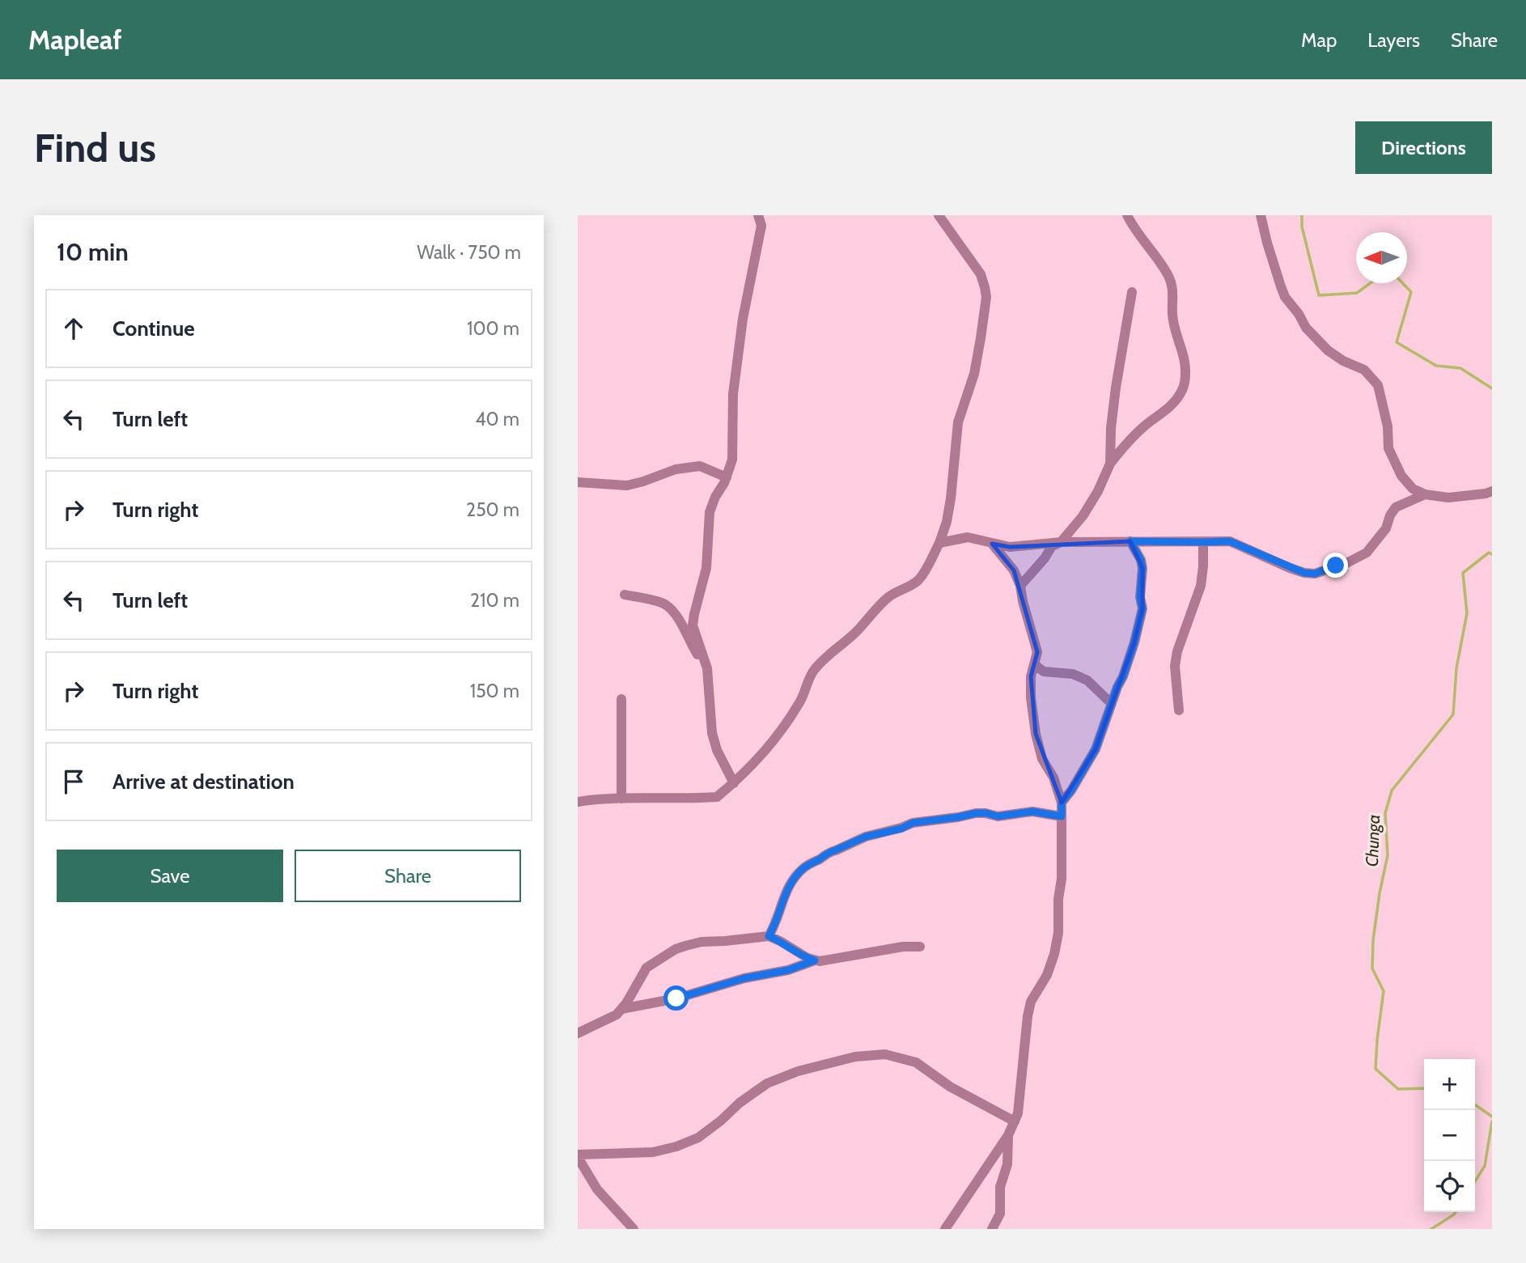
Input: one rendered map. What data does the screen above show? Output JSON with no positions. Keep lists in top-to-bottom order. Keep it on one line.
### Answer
{"water":["Chunga"],"north":"left","page":{"header":"Mapleaf","nav":["Map","Layers","Share"],"buttons":["Directions",["Save","Share"]],"title":"Find us","heading":["10 min","Walk · 750 m"],"list":[["Continue","100 m"],["Turn left","40 m"],["Turn right","250 m"],["Turn left","210 m"],["Turn right","150 m"],"Arrive at destination"],"map_buttons":["+","−"]}}
